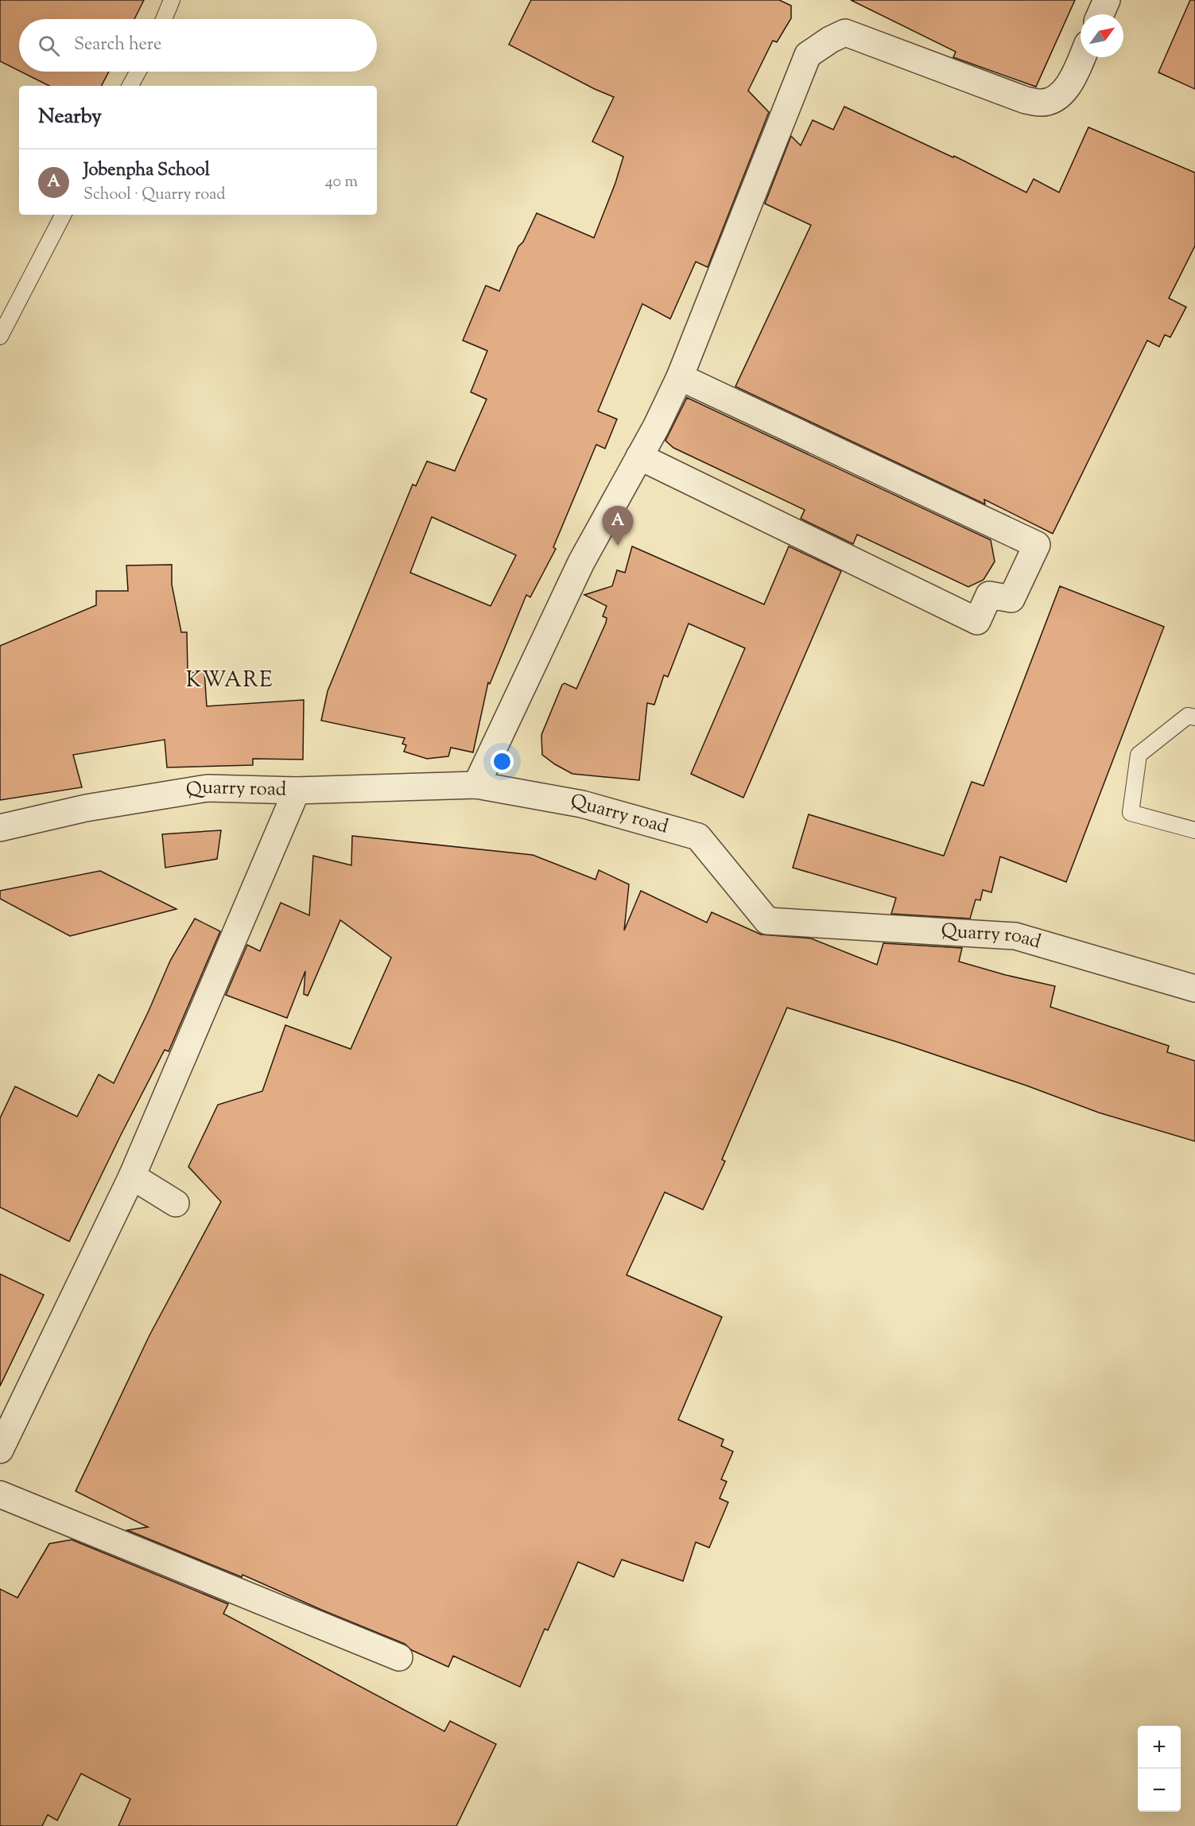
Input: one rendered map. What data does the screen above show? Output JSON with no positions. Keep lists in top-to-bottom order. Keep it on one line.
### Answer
{"streets":{"street":["Quarry road"]},"districts":["KWARE"],"north":"top right","page":{"search":"Search here","heading":"Nearby","list":[{"mark":"A","name":"Jobenpha School","note":"School · Quarry road","value":"40 m"}],"pins":"A","map_buttons":["+","−"]}}
